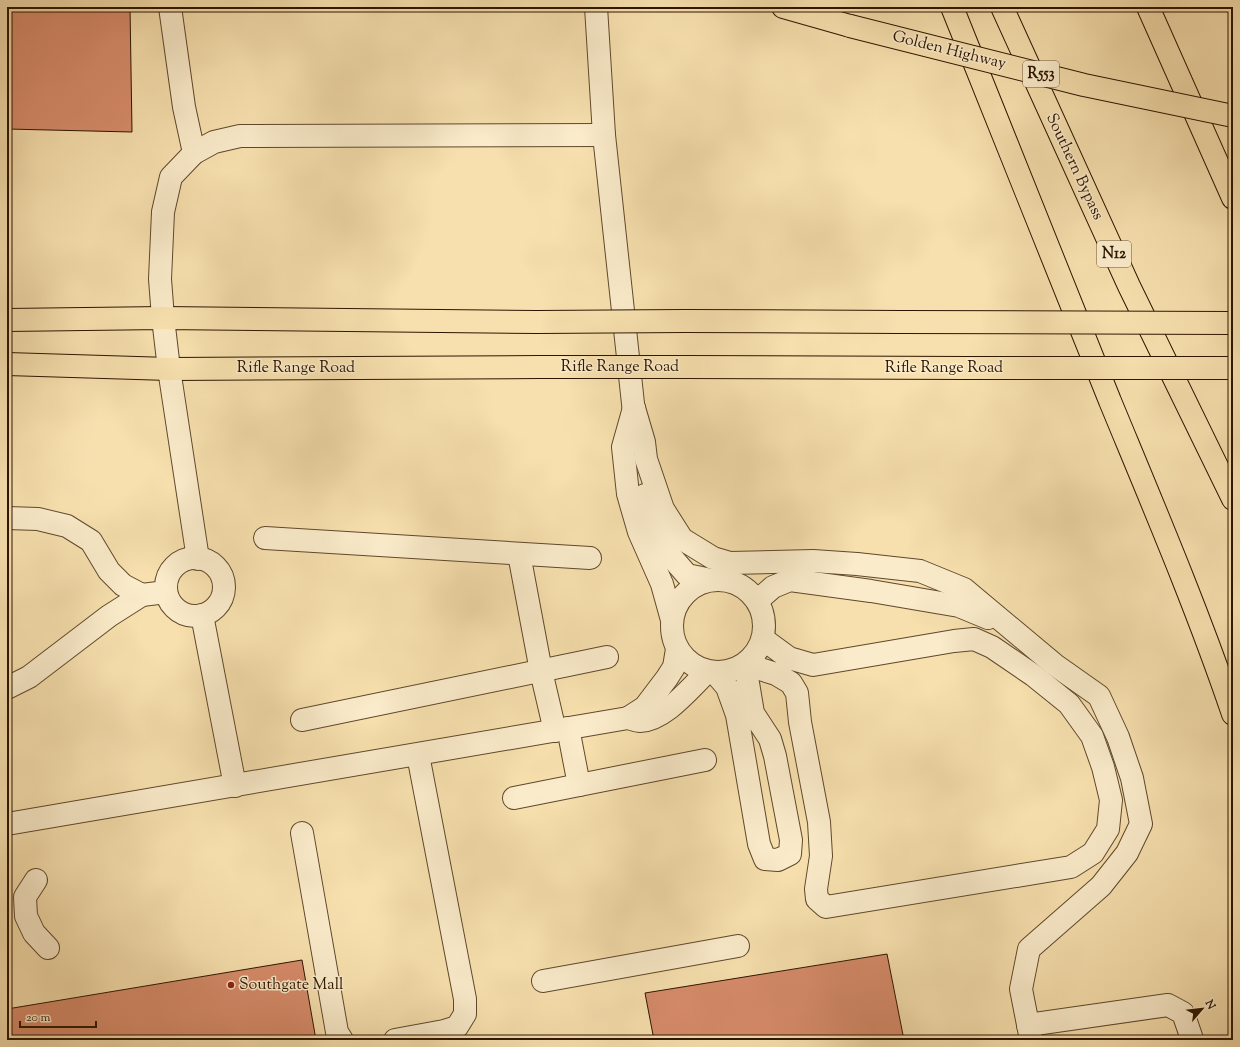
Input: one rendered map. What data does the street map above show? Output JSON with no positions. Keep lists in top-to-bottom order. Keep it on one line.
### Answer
{"streets":{"main road":["Golden Highway","R553","Southern Bypass","N12","Rifle Range Road"]},"places":["Southgate Mall"],"scale_bar":"20 m","north":"top right"}
